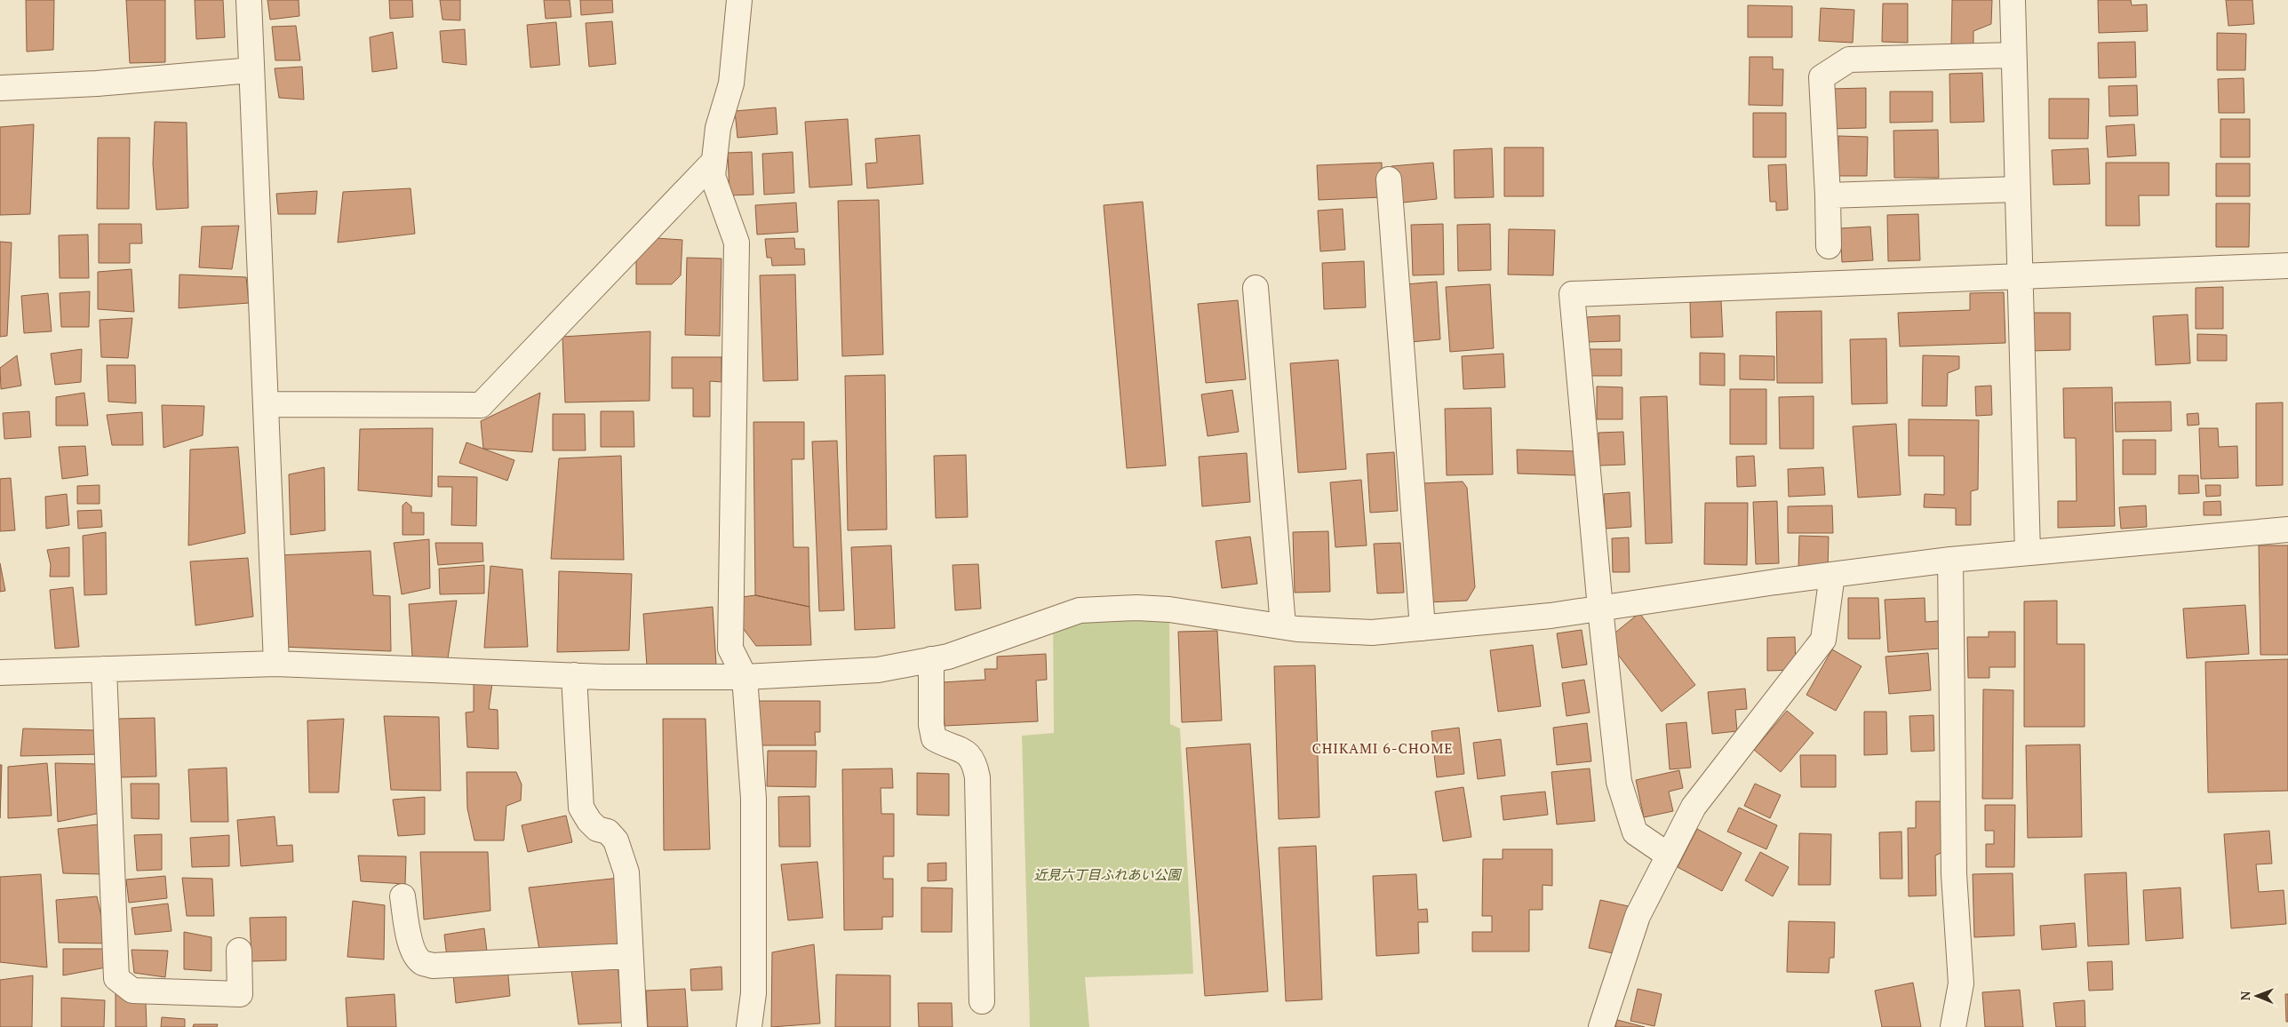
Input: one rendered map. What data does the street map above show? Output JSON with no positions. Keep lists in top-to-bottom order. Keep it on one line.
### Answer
{"districts":["CHIKAMI 6-CHOME"],"parks":["近見六丁目ふれあい公園"],"north":"left"}
